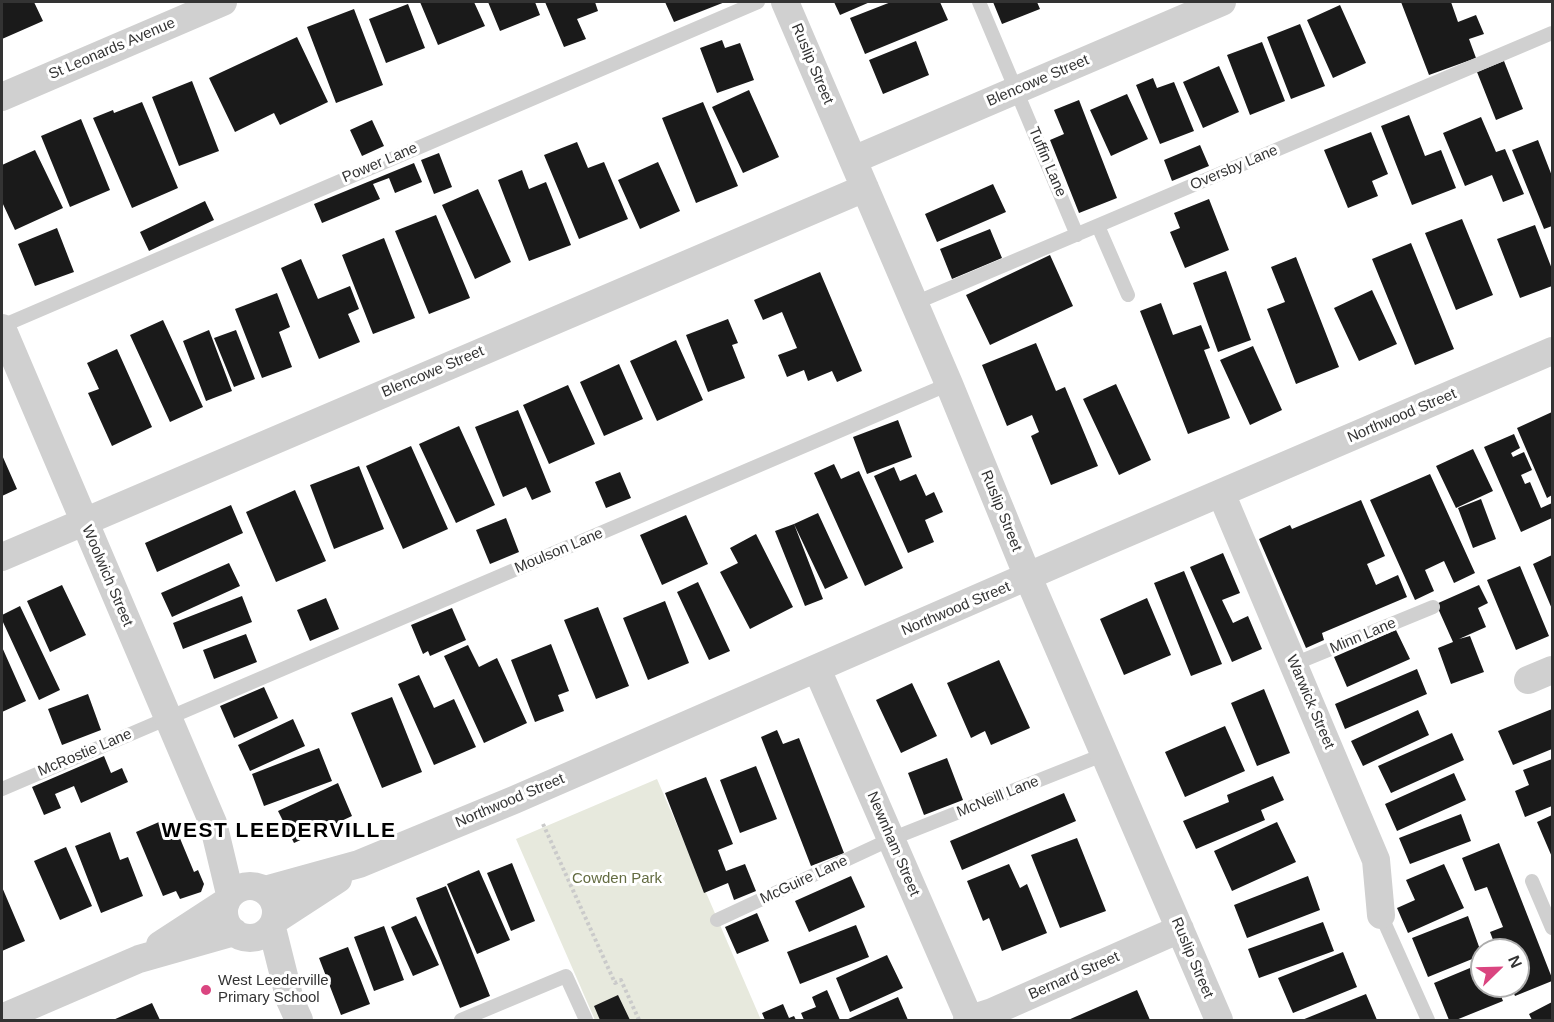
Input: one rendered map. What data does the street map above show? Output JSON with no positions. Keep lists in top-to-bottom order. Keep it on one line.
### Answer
{"streets":{"street":["St Leonards Avenue","Ruslip Street","Blencowe Street","Northwood Street","Woolwich Street","Warwick Street","Newnham Street","Bernard Street"],"lane":["Tuffin Lane","Power Lane","Oversby Lane","Moulson Lane","Minn Lane","McRostie Lane","McNeill Lane","McGuire Lane"]},"crossings":[["Ruslip Street","Blencowe Street"],["Ruslip Street","Oversby Lane"],["Ruslip Street","Northwood Street"],["Ruslip Street","Moulson Lane"],["Ruslip Street","McNeill Lane"],["Ruslip Street","Bernard Street"],["Blencowe Street","Tuffin Lane"],["Blencowe Street","Woolwich Street"],["Tuffin Lane","Oversby Lane"],["Power Lane","Woolwich Street"],["Northwood Street","Woolwich Street"],["Northwood Street","Warwick Street"],["Northwood Street","Newnham Street"],["Moulson Lane","Woolwich Street"],["Moulson Lane","McRostie Lane"],["Woolwich Street","McRostie Lane"],["Minn Lane","Warwick Street"],["McNeill Lane","Newnham Street"],["McNeill Lane","McGuire Lane"],["Newnham Street","McGuire Lane"],["Newnham Street","Bernard Street"]],"districts":["WEST LEEDERVILLE"],"parks":["Cowden Park"],"places":["West Leederville Primary School"],"north":"top right"}
